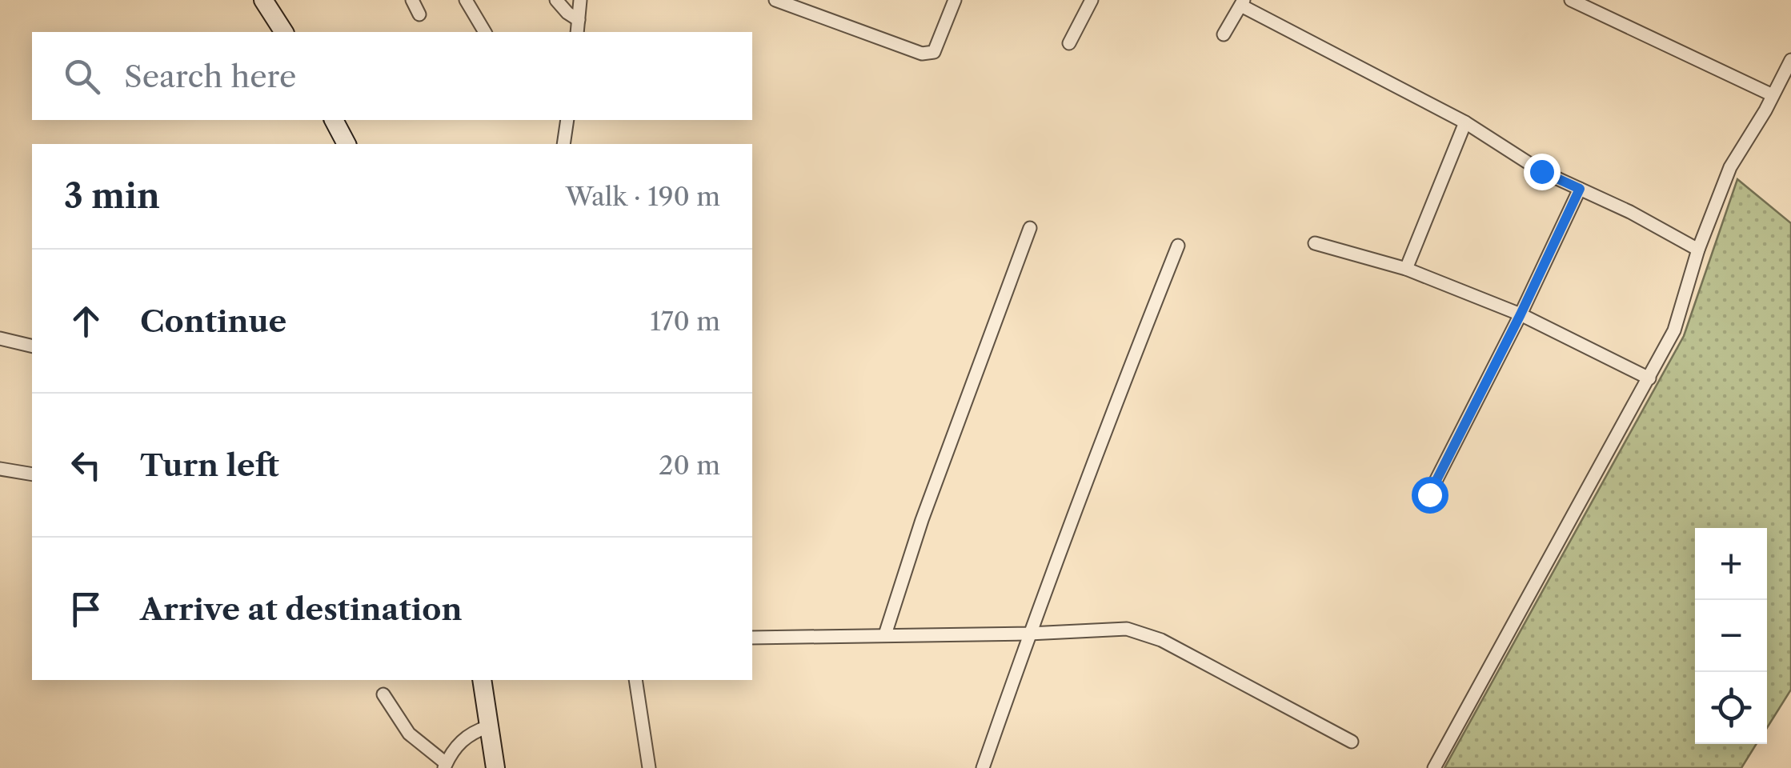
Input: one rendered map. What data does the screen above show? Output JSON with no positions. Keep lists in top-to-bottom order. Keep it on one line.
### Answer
{"page":{"search":"Search here","heading":["3 min","Walk · 190 m"],"list":[["Continue","170 m"],["Turn left","20 m"],"Arrive at destination"],"map_buttons":["+","−"]}}
